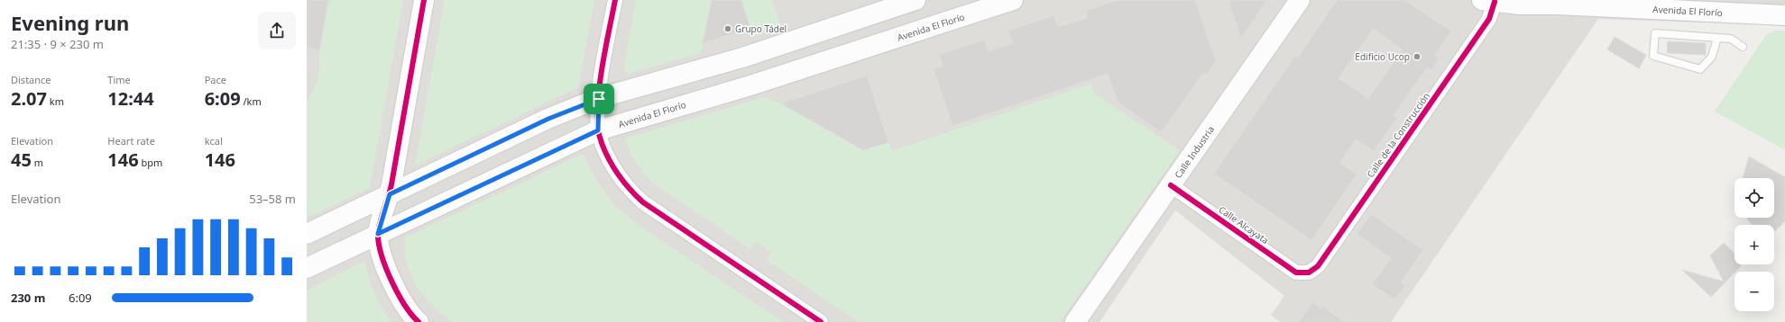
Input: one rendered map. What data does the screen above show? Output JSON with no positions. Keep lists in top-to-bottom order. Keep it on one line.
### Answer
{"streets":{"main road":["Avenida El Florío","Calle Industria"],"street":["Calle de la Construcción","Calle Alcayata"]},"crossings":[["Avenida El Florío","Calle de la Construcción"],["Calle de la Construcción","Calle Alcayata"],["Calle Industria","Calle Alcayata"]],"places":["Grupo Tádel","Edificio Ucop"],"page":{"heading":["Evening run","21:35 · 9 × 230 m"],"stats":[["Distance","2.07 km"],["Time","12:44"],["Pace","6:09 /km"],["Elevation","45 m"],["Heart rate","146 bpm"],["kcal","146"]],"map_buttons":["+","−"],"chart":["Elevation","53–58 m"],"list":[{"name":"230 m","note":"6:09"}]}}
